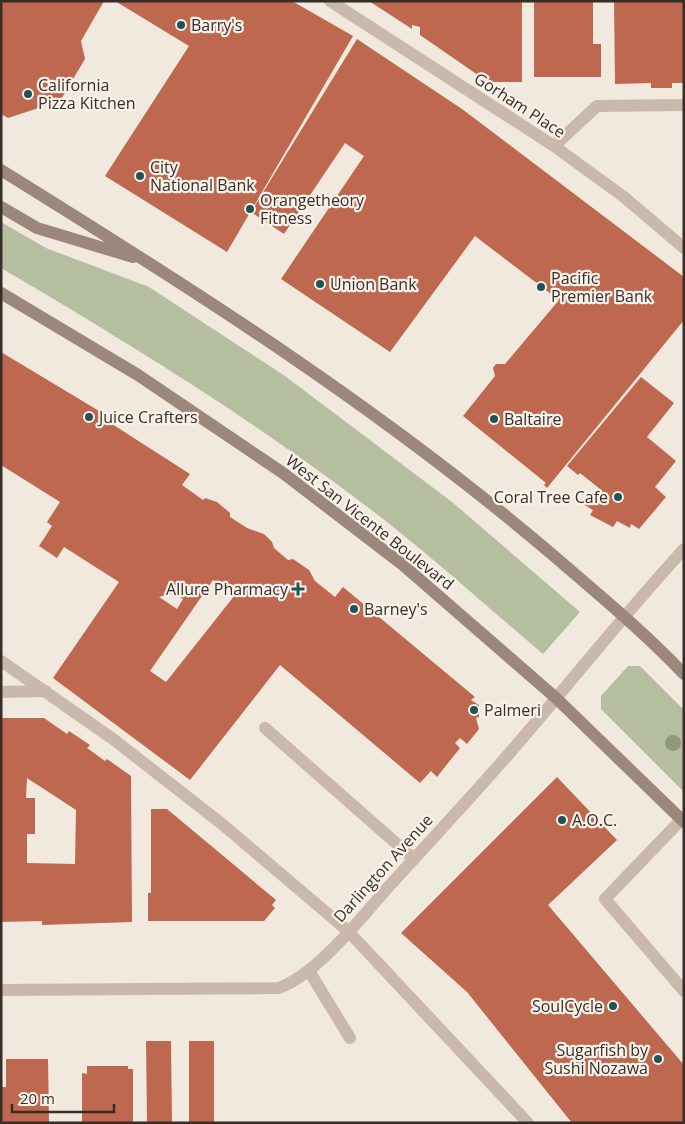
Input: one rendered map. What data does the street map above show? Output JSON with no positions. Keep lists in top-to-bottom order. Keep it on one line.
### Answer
{"streets":{"main road":["West San Vicente Boulevard"],"street":["Gorham Place","Darlington Avenue"]},"crossings":[["West San Vicente Boulevard","Darlington Avenue"]],"places":{"other":["Barry's","California Pizza Kitchen","City National Bank","Orangetheory Fitness","Union Bank","Pacific Premier Bank","Juice Crafters","Baltaire","Coral Tree Cafe","Barney's","Palmeri","A.O.C.","SoulCycle","Sugarfish by Sushi Nozawa"],"health":["Allure Pharmacy"]},"scale_bar":"20 m"}
